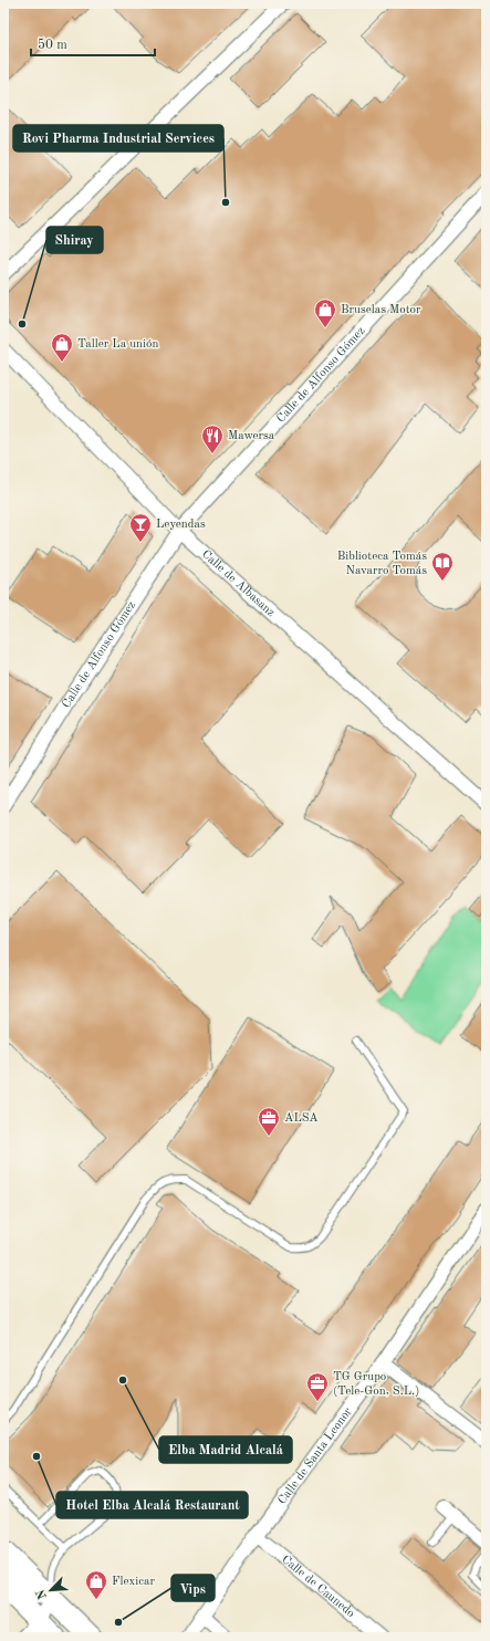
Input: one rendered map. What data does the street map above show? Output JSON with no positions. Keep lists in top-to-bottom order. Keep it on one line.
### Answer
{"streets":{"street":["Calle de Alfonso Gómez","Calle de Albasanz","Calle de Santa Leonor","Calle de Caunedo"]},"crossings":[["Calle de Alfonso Gómez","Calle de Albasanz"],["Calle de Santa Leonor","Calle de Caunedo"]],"places":{"other":["Rovi Pharma Industrial Services","Shiray","Elba Madrid Alcalá","Hotel Elba Alcalá Restaurant","Vips"],"shop":["Bruselas Motor","Taller La unión","Flexicar"],"restaurant":["Mawersa"],"bar":["Leyendas"],"library":["Biblioteca Tomás Navarro Tomás"],"office":["ALSA","TG Grupo (Tele-Gon, S.L.)"]},"scale_bar":"50 m","north":"bottom left"}
